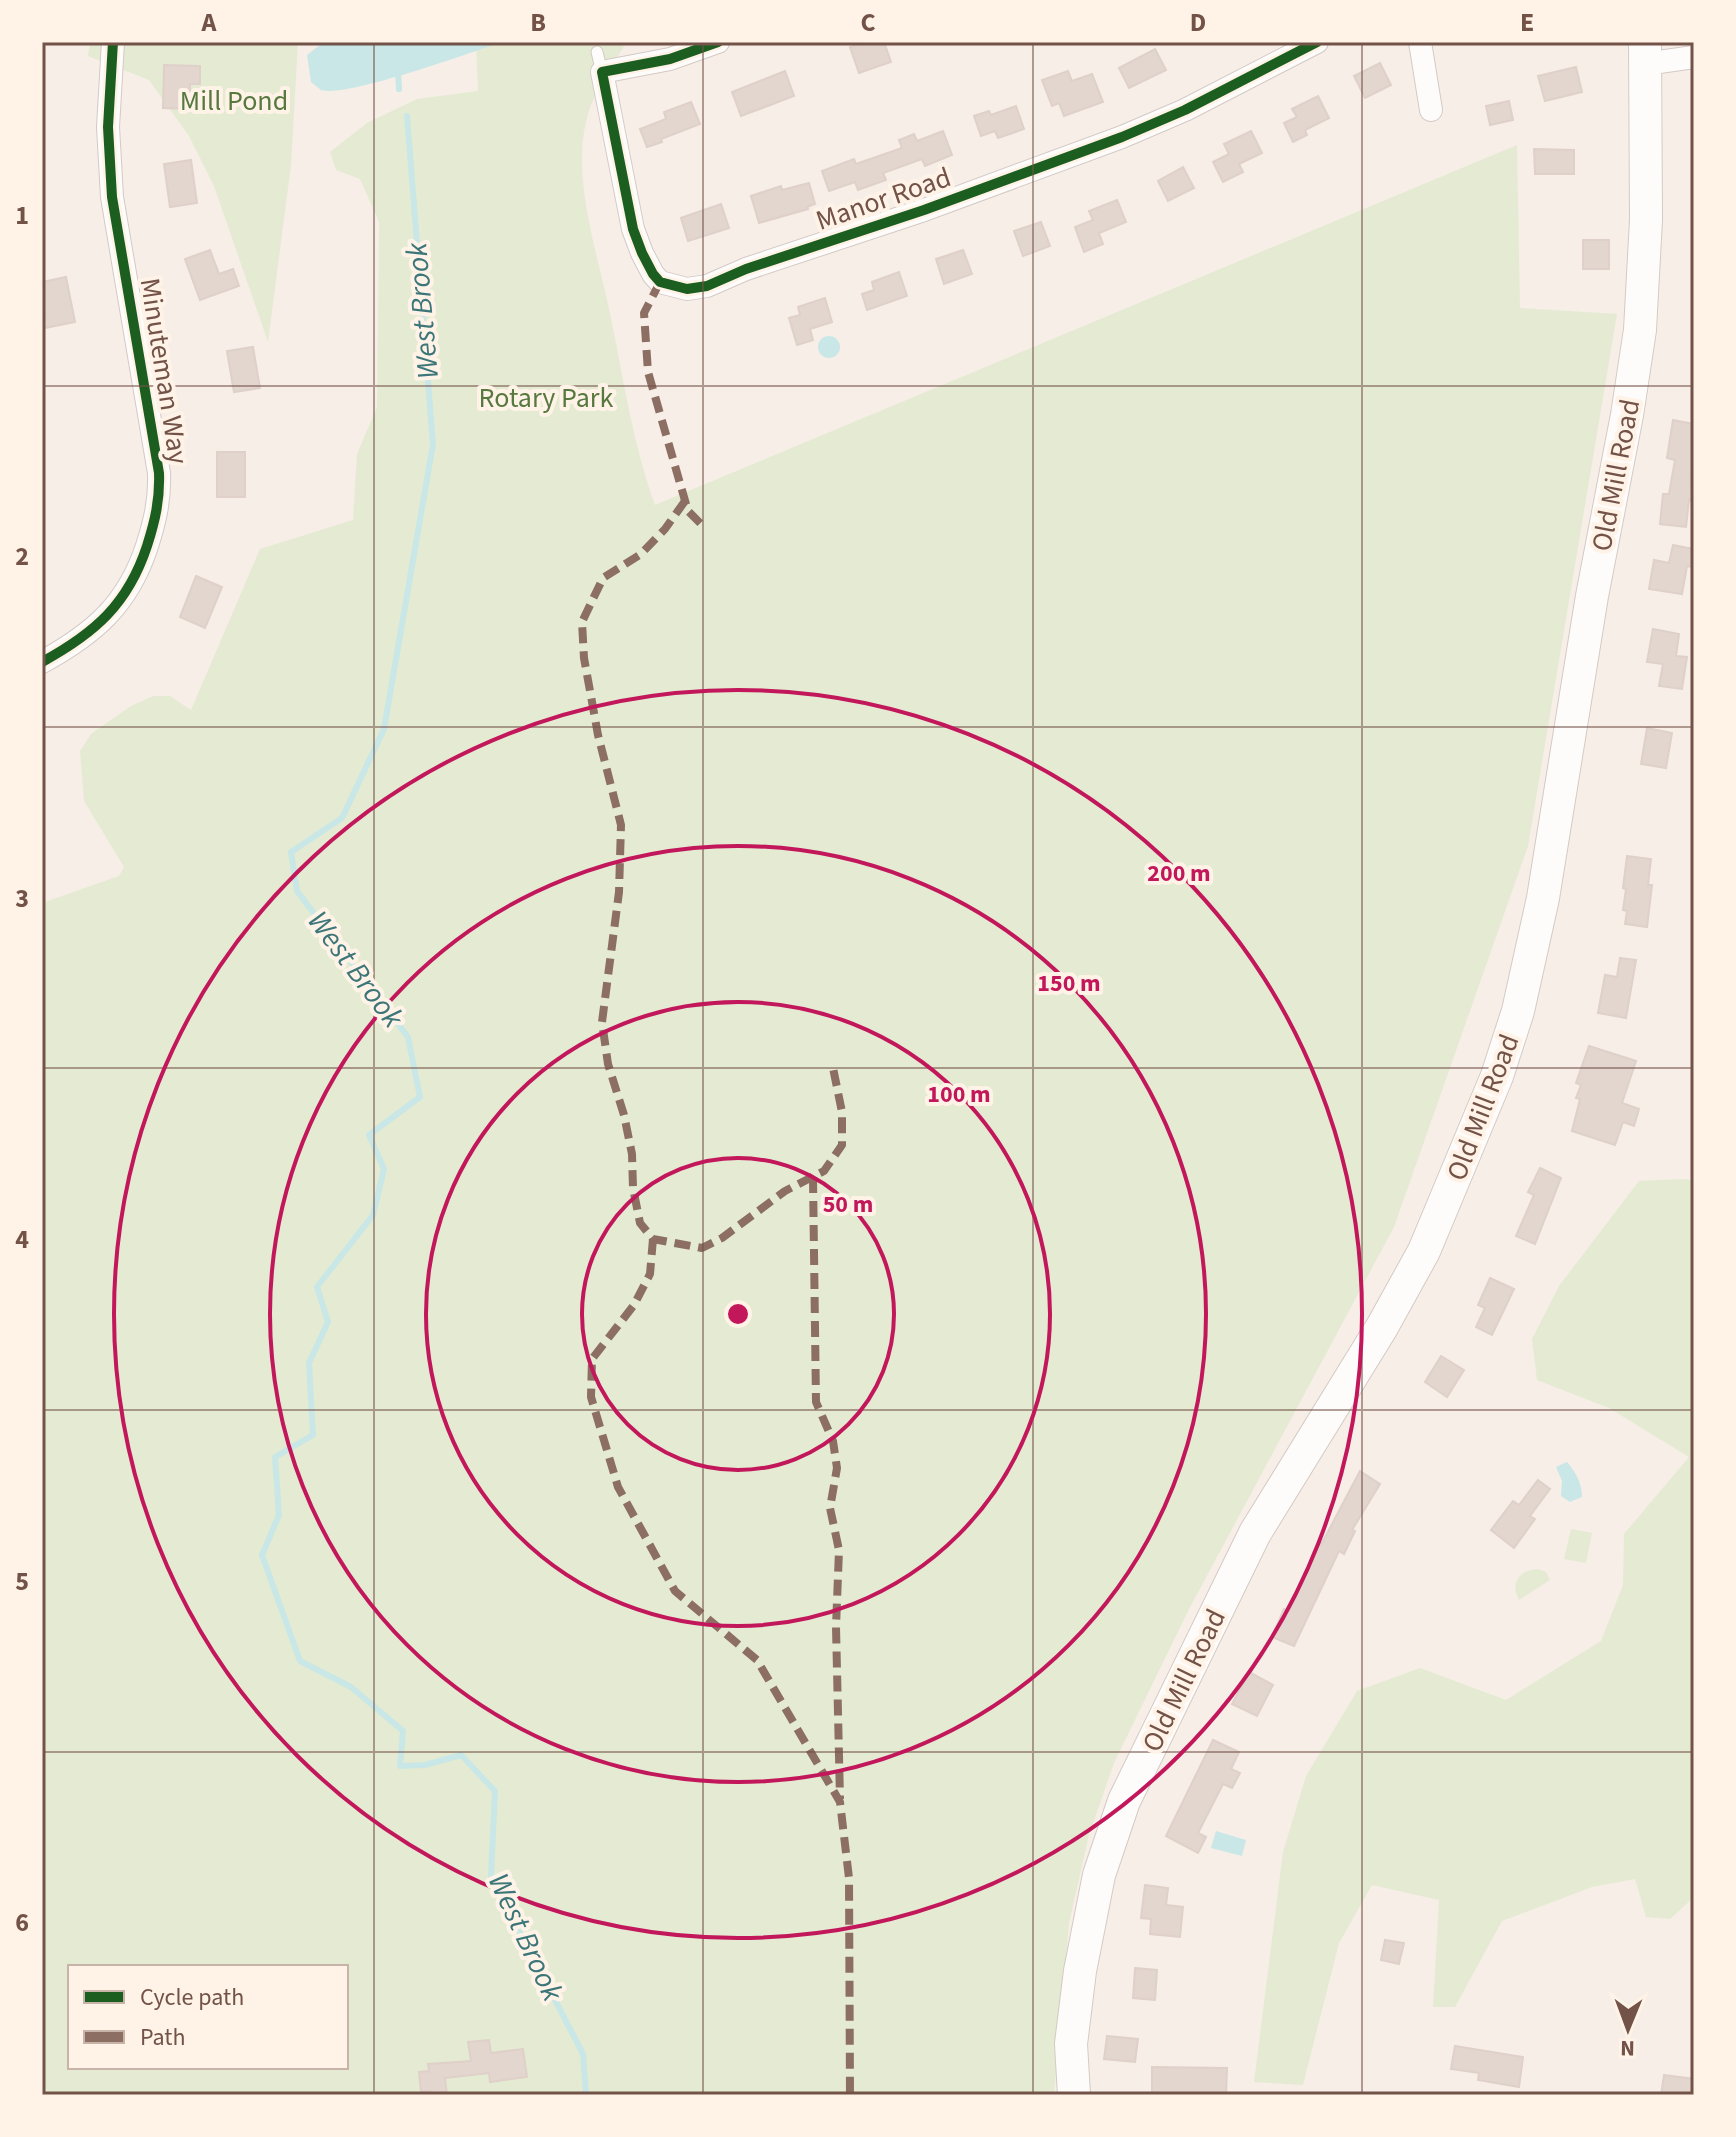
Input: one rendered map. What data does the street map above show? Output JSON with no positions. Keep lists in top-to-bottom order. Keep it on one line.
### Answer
{"streets":{"main road":["Old Mill Road"],"street":["Manor Road","Minuteman Way"]},"water":["West Brook"],"parks":["Mill Pond","Rotary Park"],"legend":["Cycle path","Path"],"north":"bottom","grid":{"columns":["A","B","C","D","E"],"rows":["1","2","3","4","5","6"]},"rings":["200 m","150 m","100 m","50 m"]}
